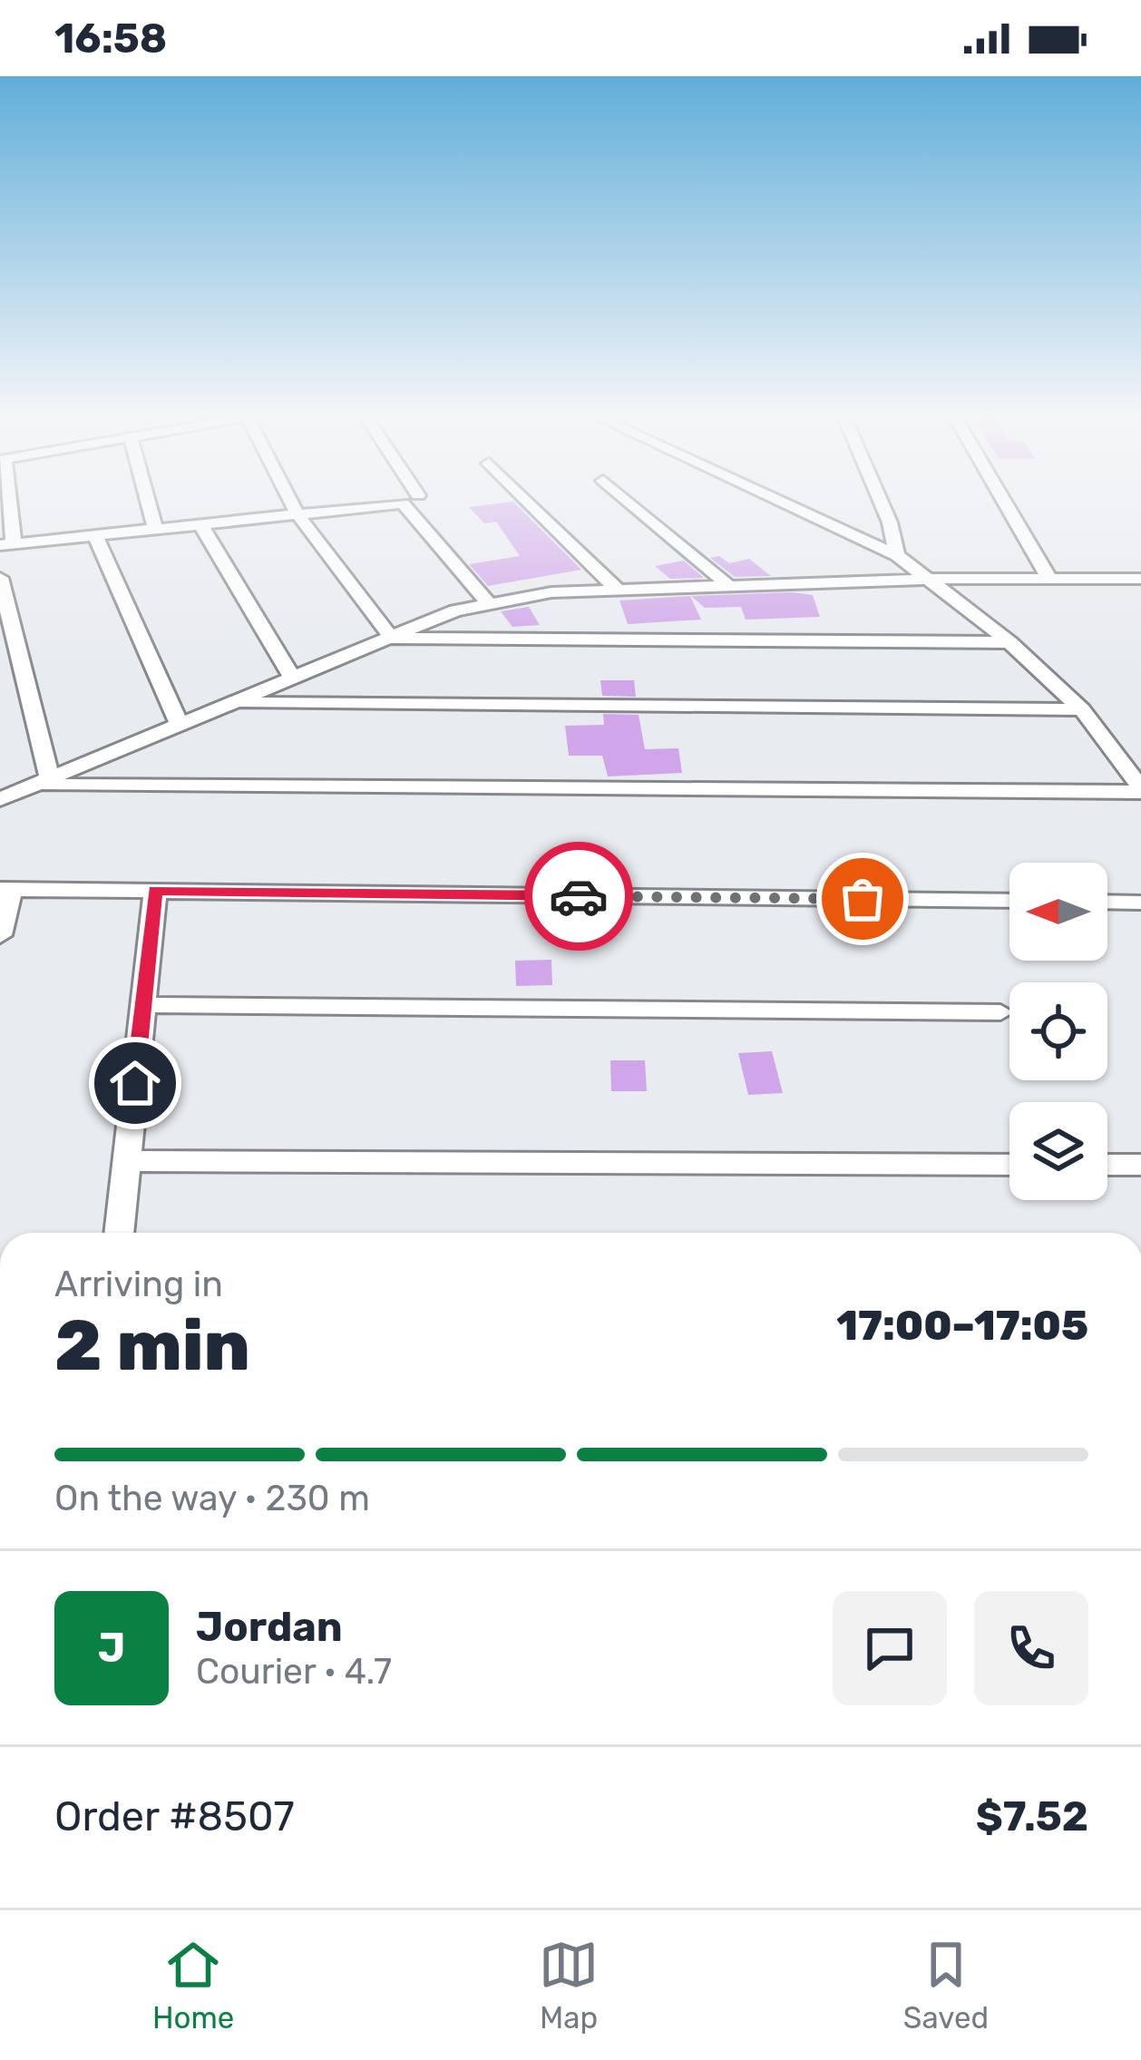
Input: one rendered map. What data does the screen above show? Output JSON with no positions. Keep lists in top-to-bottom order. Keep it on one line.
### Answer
{"north":"left","page":{"status":"16:58","heading":["2 min","Arriving in","17:00–17:05"],"panel":["Jordan","Courier · 4.7","Order #8507","$7.52"],"bar":"On the way · 230 m","round":"J","tabs":["Home","Map","Saved"]}}
